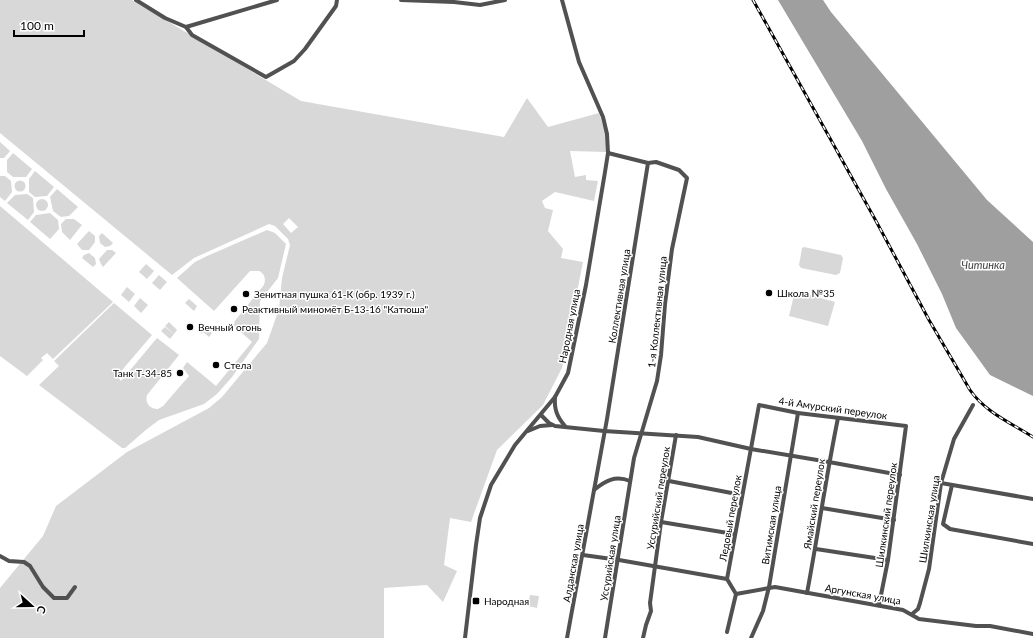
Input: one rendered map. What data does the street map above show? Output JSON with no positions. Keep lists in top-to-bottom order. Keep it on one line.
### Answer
{"streets":{"street":["Коллективная улица","1-я Коллективная улица","Народная улица","4-й Амурский переулок","Уссурийский переулок","Ямайский переулок","Шилкинский переулок","Ледовый переулок","Шилкинская улица","Витимская улица","Уссурийская улица","Алданская улица","Аргунская улица"]},"crossings":[["Коллективная улица","1-я Коллективная улица"],["Коллективная улица","Алданская улица"],["1-я Коллективная улица","Уссурийская улица"],["4-й Амурский переулок","Ямайский переулок"],["4-й Амурский переулок","Шилкинский переулок"],["4-й Амурский переулок","Ледовый переулок"],["4-й Амурский переулок","Витимская улица"],["Уссурийский переулок","Ямайский переулок"],["Уссурийский переулок","Шилкинский переулок"],["Уссурийский переулок","Ледовый переулок"],["Уссурийский переулок","Витимская улица"],["Ямайский переулок","Аргунская улица"],["Шилкинский переулок","Аргунская улица"],["Шилкинская улица","Аргунская улица"],["Витимская улица","Аргунская улица"]],"water":["Читинка"],"places":{"other":["Школа №35","Зенитная пушка 61-К (обр. 1939 г.)","Реактивный миномёт Б-13-16 \"Катюша\"","Вечный огонь","Стела","Танк Т-34-85"],"transit":["Народная"]},"scale_bar":"100 m","north":"right"}
